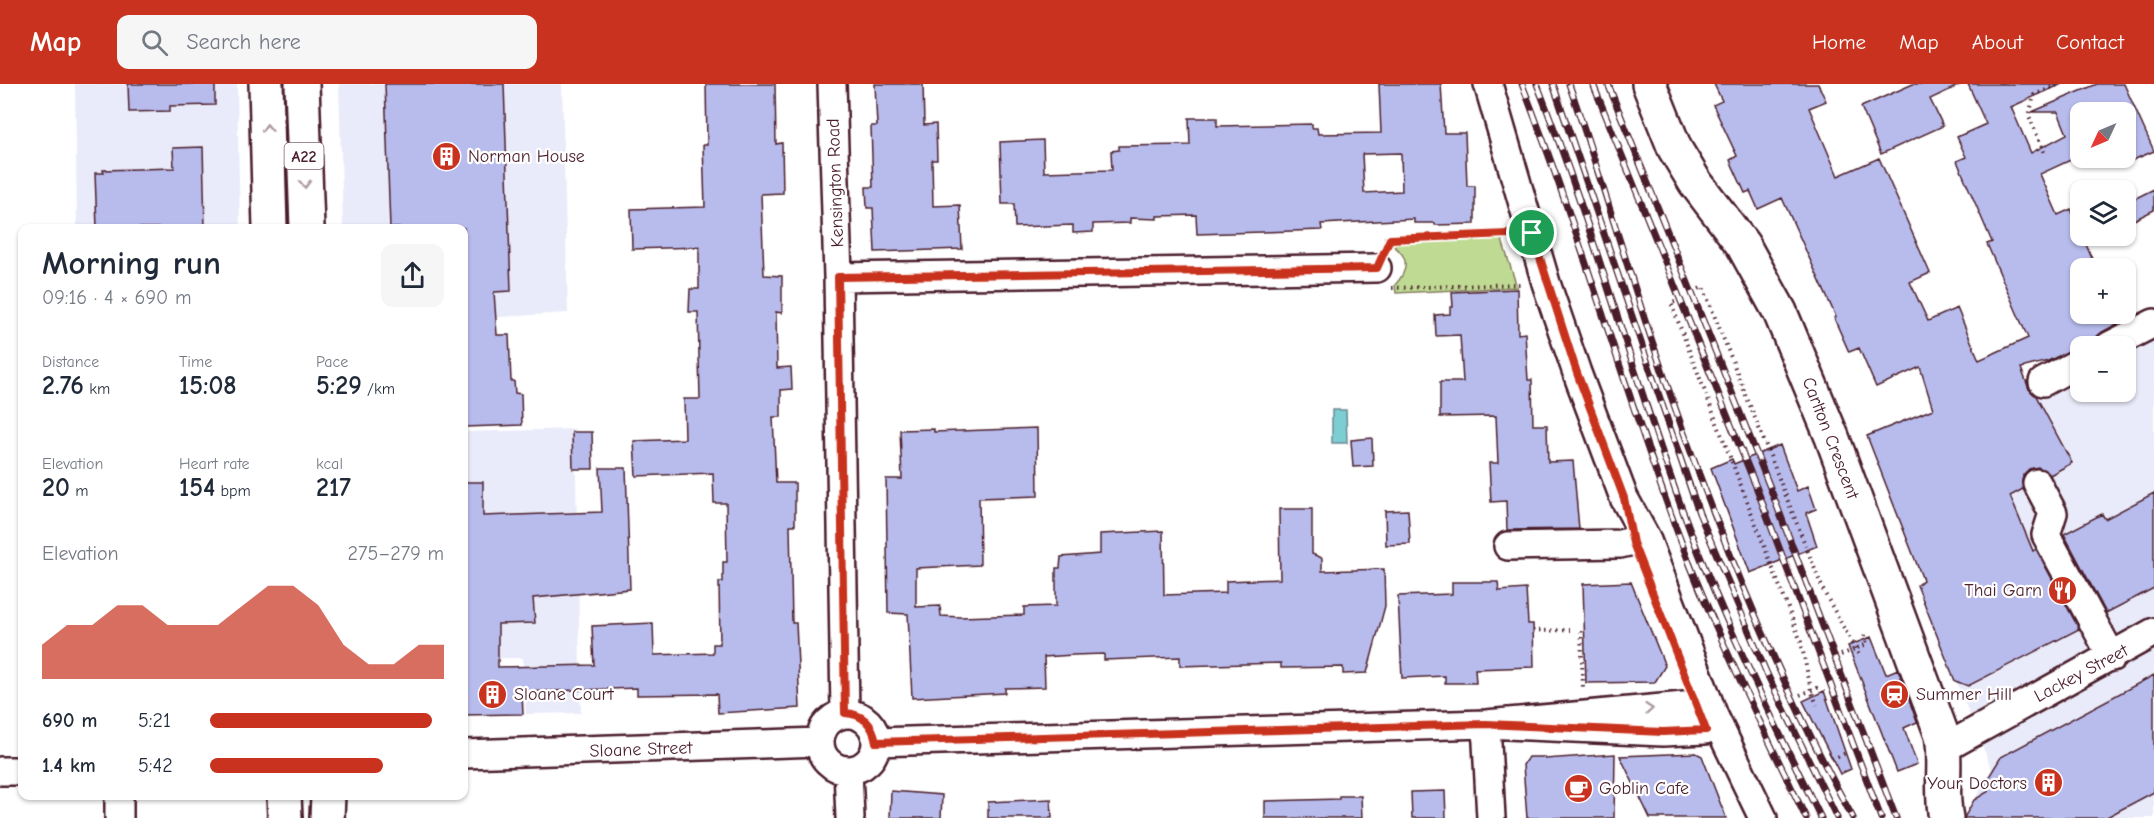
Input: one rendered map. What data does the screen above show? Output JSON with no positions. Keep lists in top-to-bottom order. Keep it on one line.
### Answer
{"streets":{"main road":["A22","Carlton Crescent"],"street":["Kensington Road","Lackey Street","Sloane Street"]},"crossings":[["Kensington Road","Sloane Street"],["Carlton Crescent","Lackey Street"]],"places":{"building":["Norman House","Sloane Court","Your Doctors"],"restaurant":["Thai Garn"],"station":["Summer Hill"],"cafe":["Goblin Cafe"]},"north":"bottom left","page":{"header":"Map","search":"Search here","nav":["Home","Map","About","Contact"],"map_buttons":["+","−"],"heading":["Morning run","09:16 · 4 × 690 m"],"stats":[["Distance","2.76 km"],["Time","15:08"],["Pace","5:29 /km"],["Elevation","20 m"],["Heart rate","154 bpm"],["kcal","217"]],"chart":["Elevation","275–279 m"],"list":[{"name":"690 m","note":"5:21"},{"name":"1.4 km","note":"5:42"}]}}
